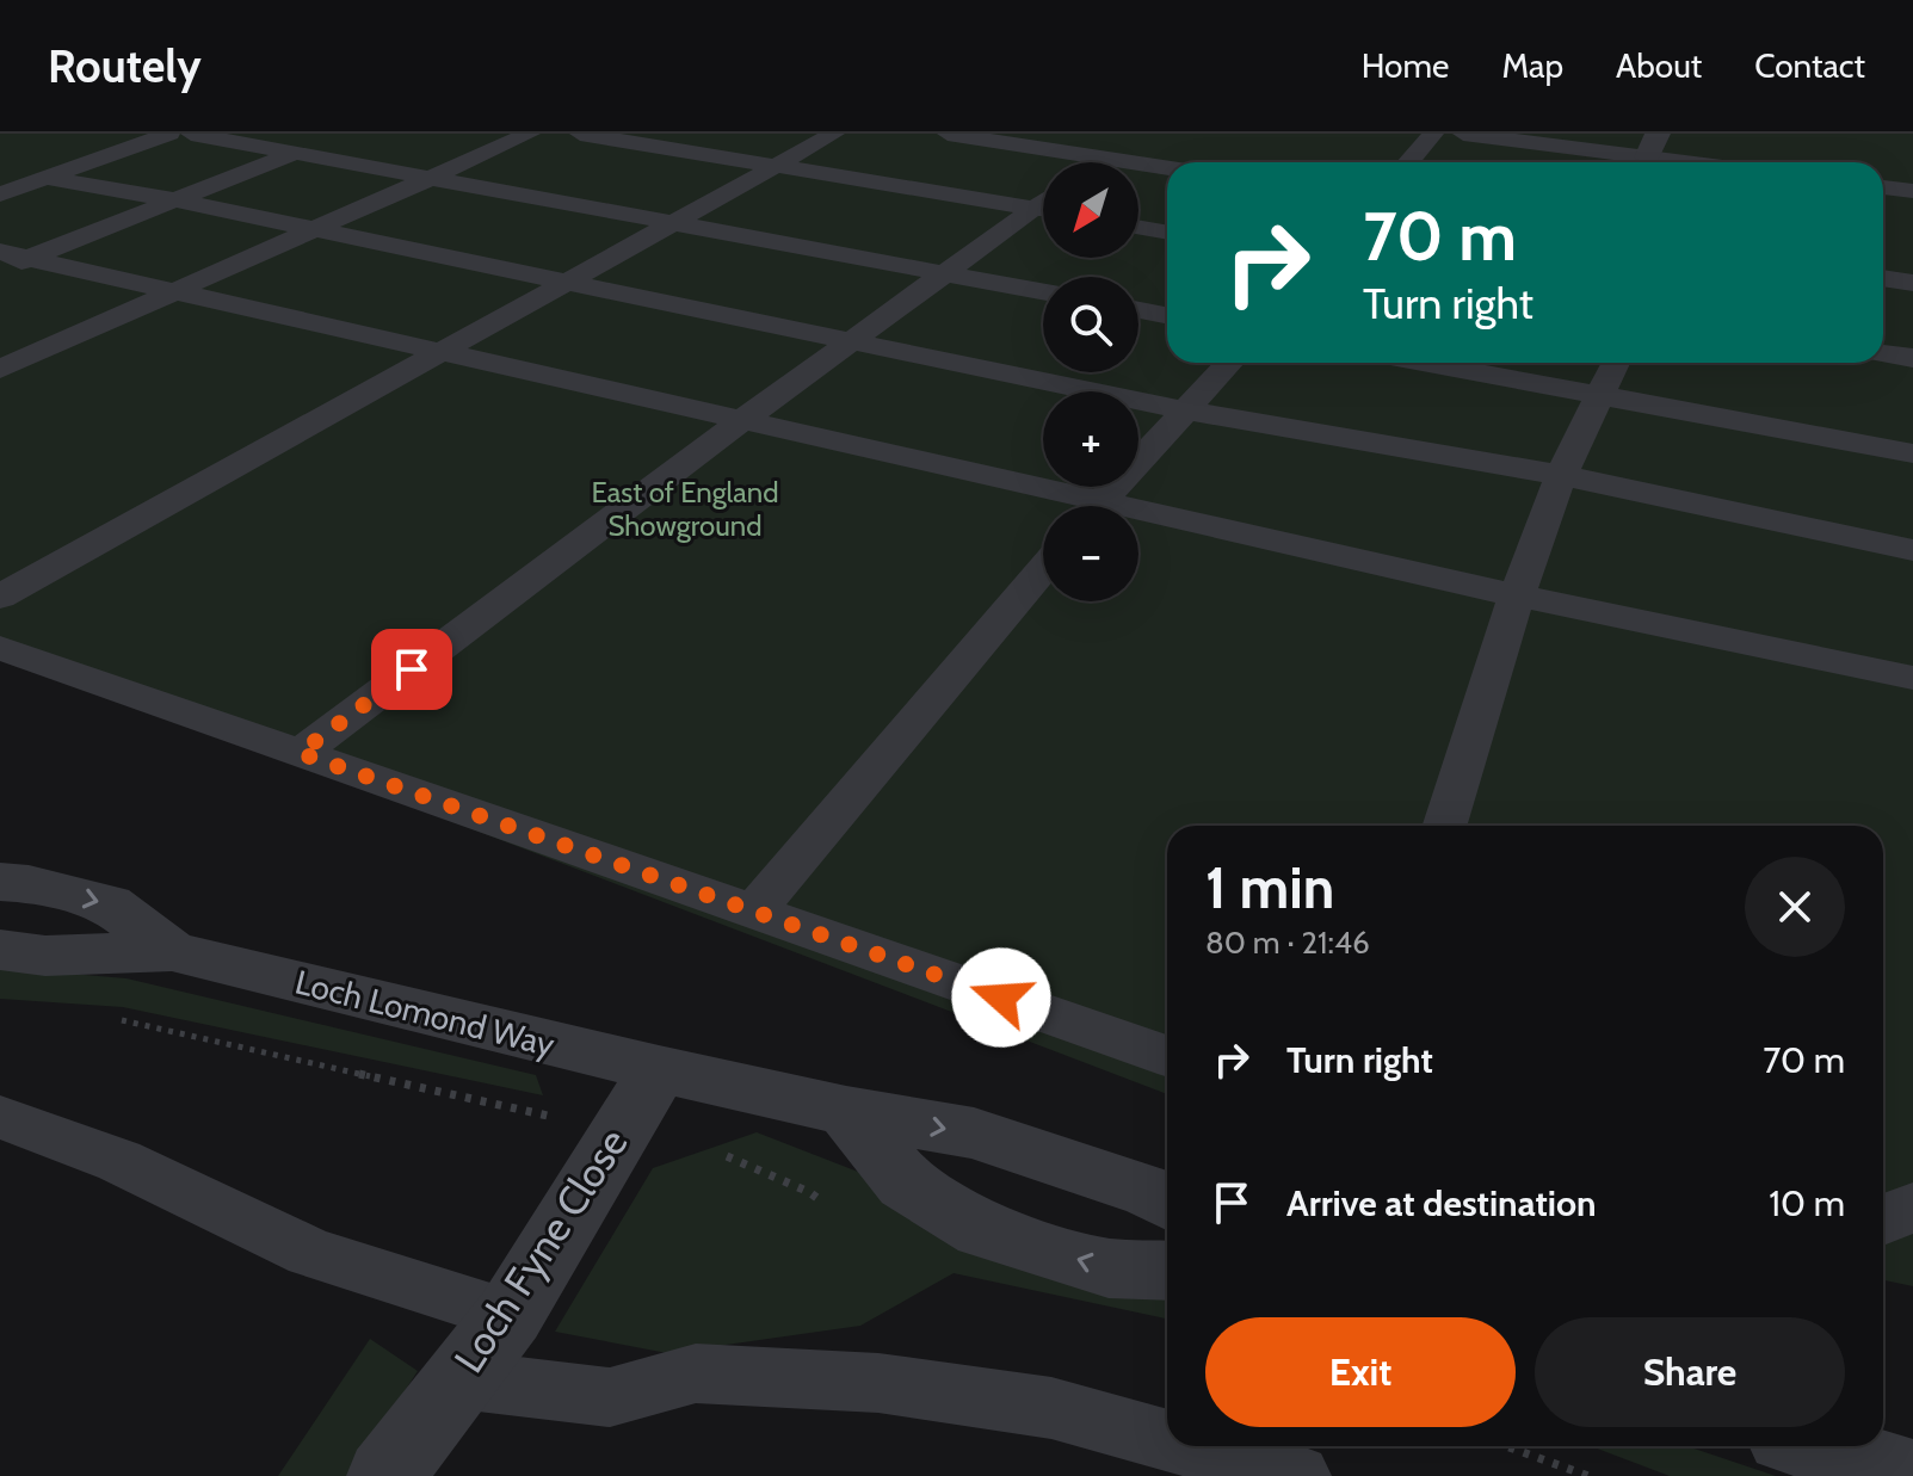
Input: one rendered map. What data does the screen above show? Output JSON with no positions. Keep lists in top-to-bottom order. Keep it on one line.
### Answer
{"streets":{"street":["Loch Lomond Way","Loch Fyne Close"]},"crossings":[["Loch Lomond Way","Loch Fyne Close"]],"parks":["East of England Showground"],"north":"bottom left","page":{"header":"Routely","nav":["Home","Map","About","Contact"],"map_buttons":["+","−"],"turn":["70 m","Turn right"],"heading":["1 min","80 m · 21:46"],"list":[{"name":"Turn right","value":"70 m"},{"name":"Arrive at destination","value":"10 m"}],"buttons":["Exit","Share"]}}
